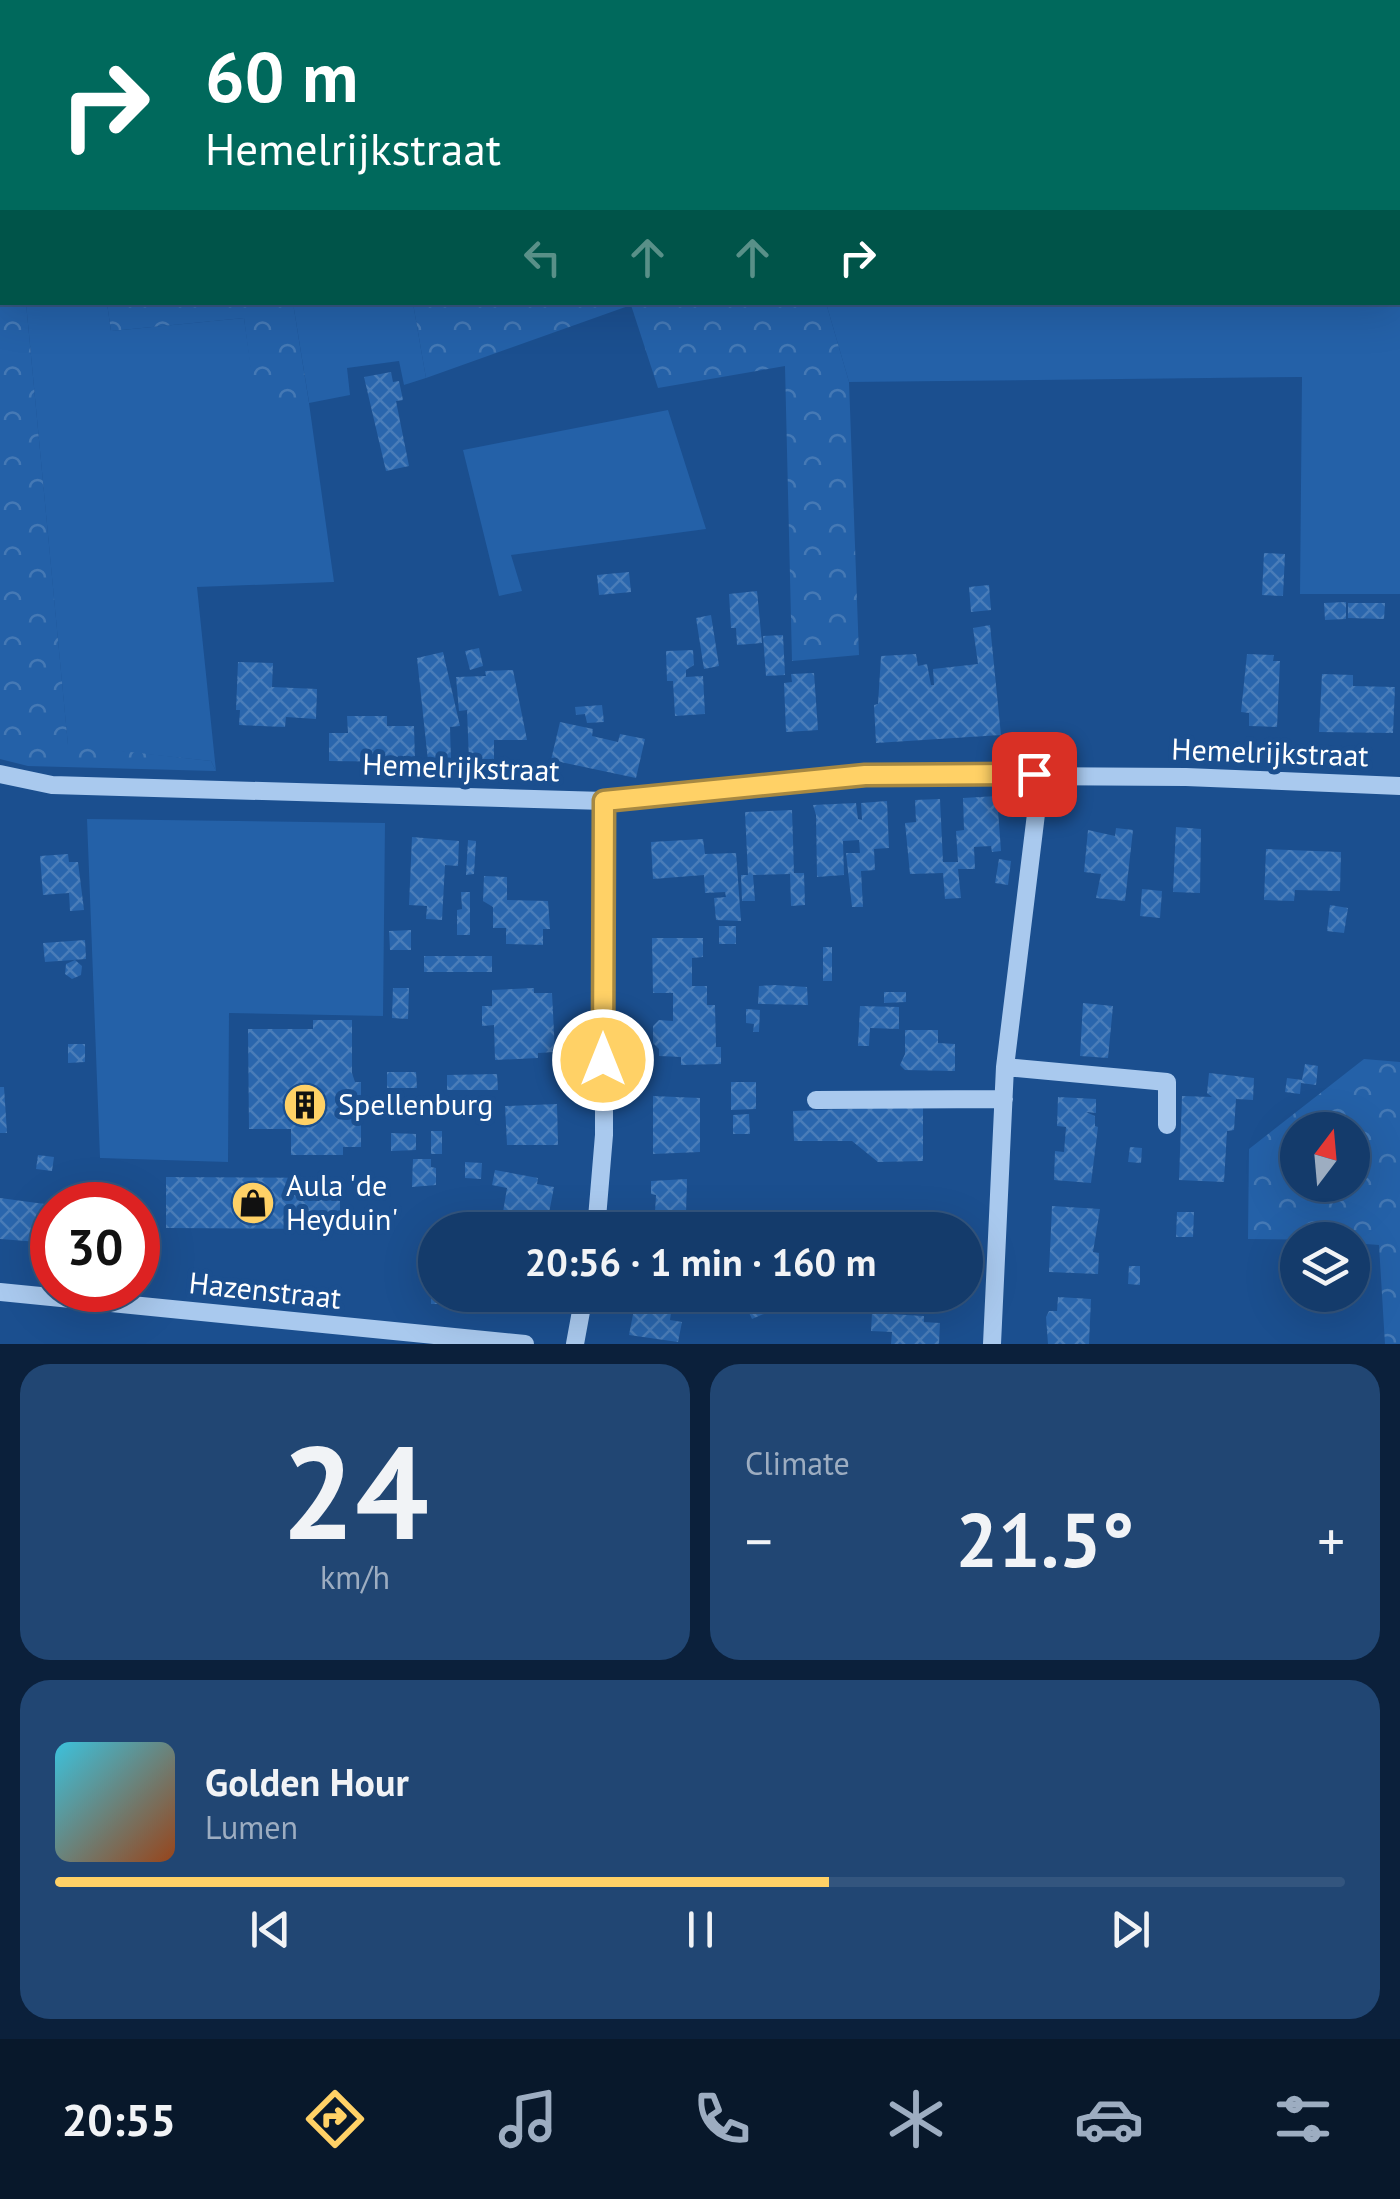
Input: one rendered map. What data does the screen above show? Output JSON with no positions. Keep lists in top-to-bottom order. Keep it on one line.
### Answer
{"streets":{"street":["Hemelrijkstraat","Hazenstraat"]},"places":{"building":["Spellenburg"],"shop":["Aula 'de Heyduin'"]},"north":"top","page":{"turn":["60 m","Hemelrijkstraat"],"limit":"30","trip":"20:56 · 1 min · 160 m","tile":[["24","km/h"],"Climate"],"heat":["−","21.5°","+"],"song":["Golden Hour","Lumen"],"tabs":"20:55"}}
